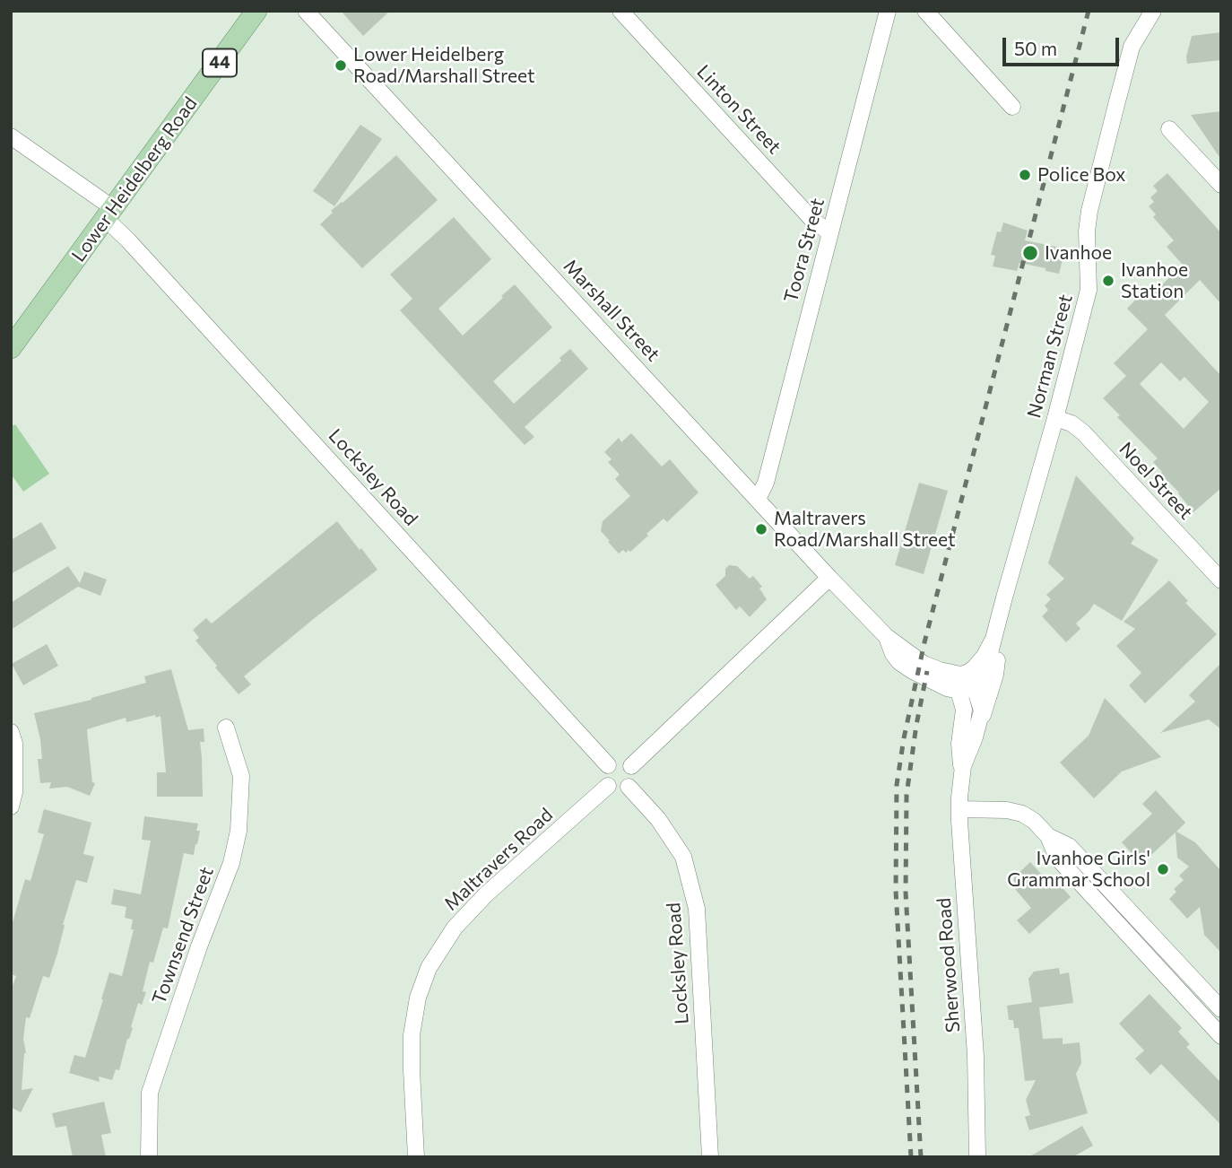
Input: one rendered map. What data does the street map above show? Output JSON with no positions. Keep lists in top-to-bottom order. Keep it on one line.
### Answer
{"streets":{"main road":["44","Lower Heidelberg Road"],"street":["Linton Street","Toora Street","Marshall Street","Norman Street","Locksley Road","Noel Street","Maltravers Road","Townsend Street","Sherwood Road"]},"crossings":[["Linton Street","Toora Street"],["Lower Heidelberg Road","Locksley Road"],["Toora Street","Marshall Street"],["Marshall Street","Norman Street"],["Marshall Street","Sherwood Road"],["Norman Street","Noel Street"],["Norman Street","Sherwood Road"],["Locksley Road","Maltravers Road"]],"places":["Lower Heidelberg Road/Marshall Street","Police Box","Ivanhoe","Ivanhoe Station","Maltravers Road/Marshall Street","Ivanhoe Girls' Grammar School"],"scale_bar":"50 m"}
